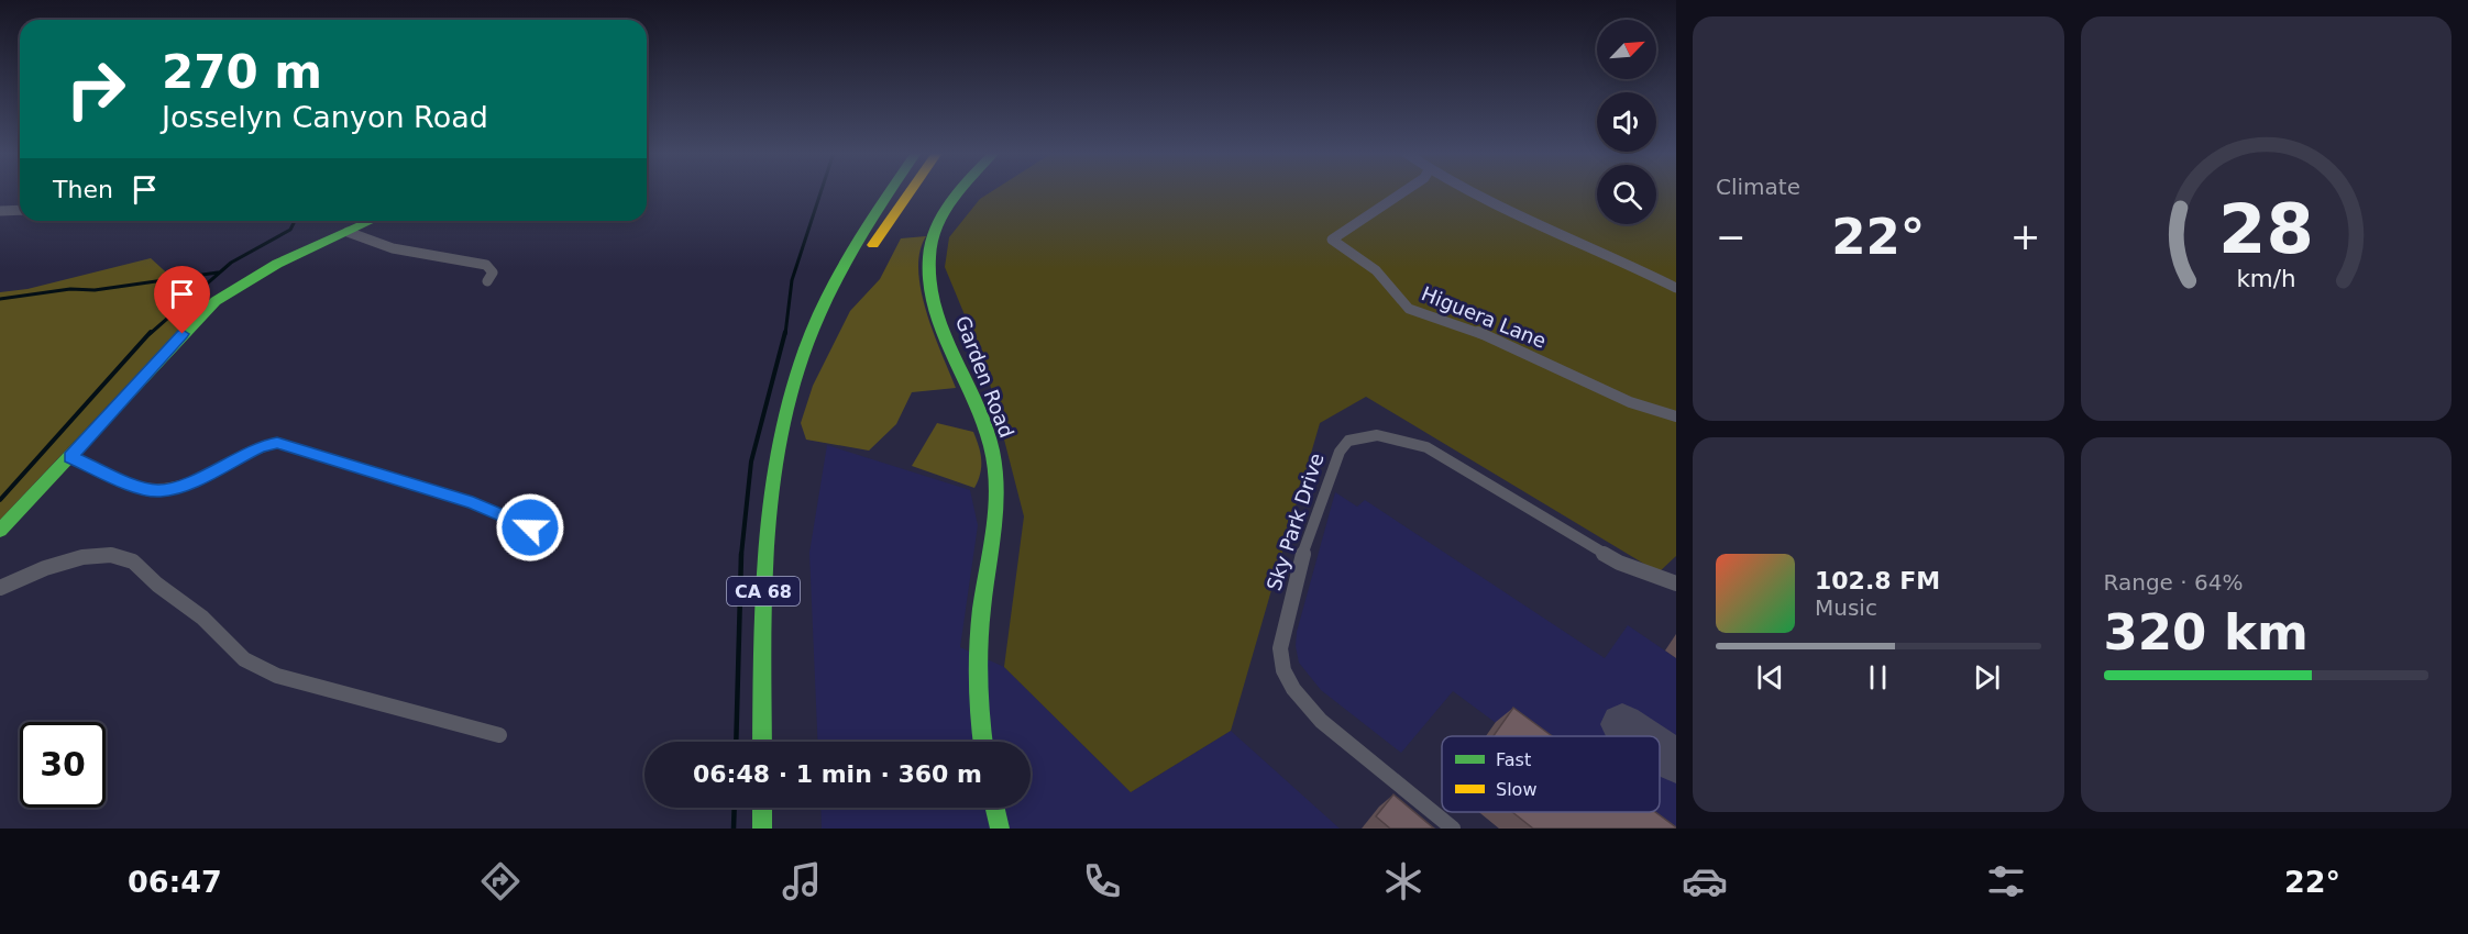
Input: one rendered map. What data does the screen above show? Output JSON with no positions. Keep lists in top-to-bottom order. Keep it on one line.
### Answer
{"streets":{"main road":["Garden Road","CA 68"],"street":["Higuera Lane","Sky Park Drive"]},"legend":["Fast","Slow"],"north":"top right","page":{"tile":["Climate",["Range · 64%","320 km"]],"turn":["270 m","Josselyn Canyon Road"],"then":"Then","heat":["−","22°","+"],"song":["102.8 FM","Music"],"limit":"30","trip":"06:48 · 1 min · 360 m","tabs":["06:47","22°"],"gauge":["28","km/h"]}}
